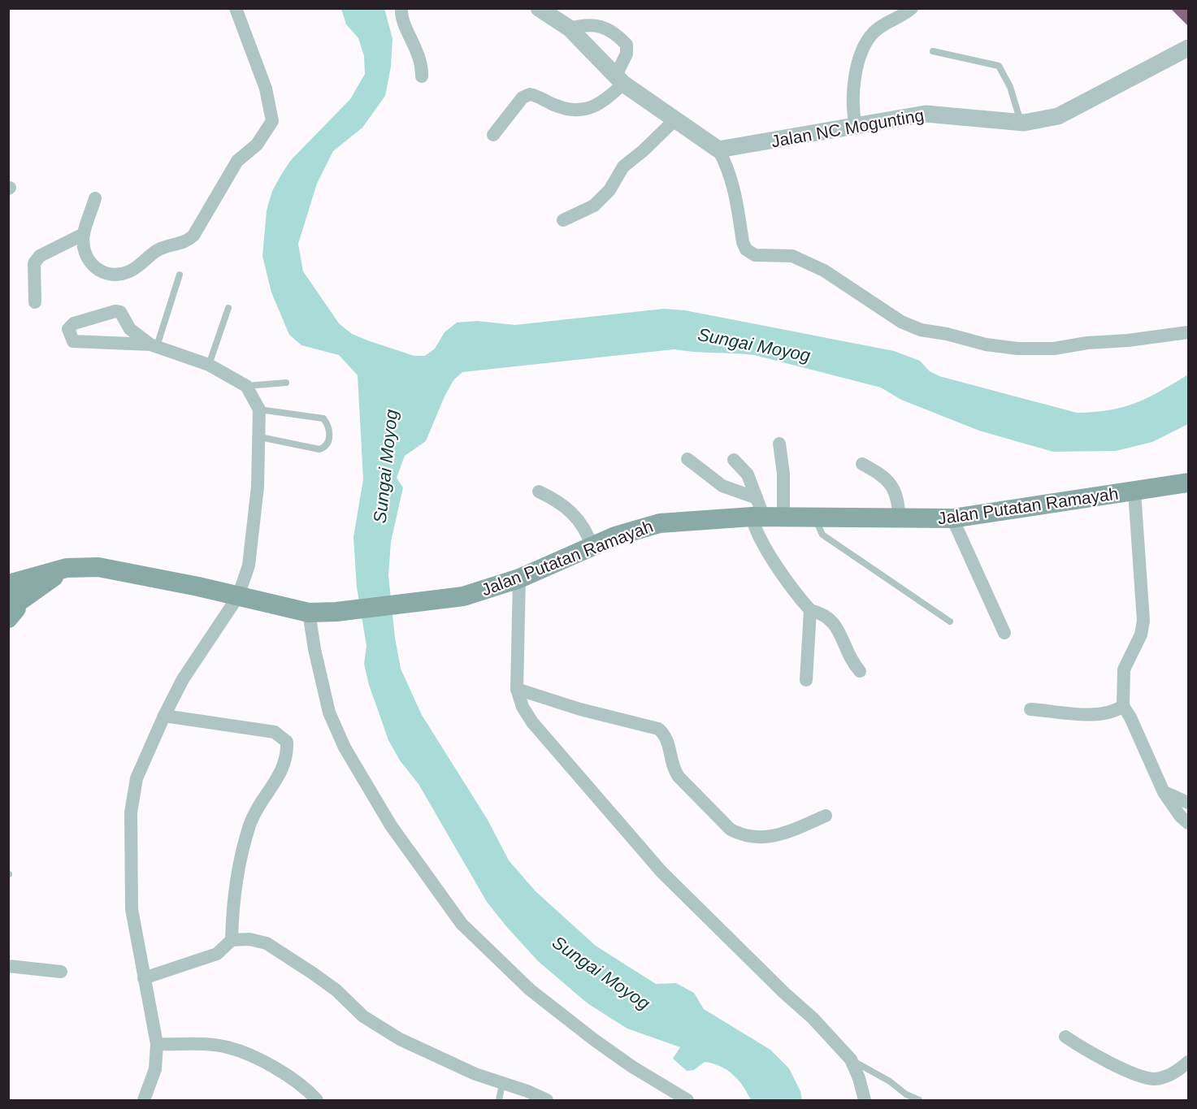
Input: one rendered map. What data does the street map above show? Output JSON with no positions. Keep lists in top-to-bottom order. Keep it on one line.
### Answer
{"streets":{"main road":["Jalan Putatan Ramayah"],"street":["Jalan NC Mogunting"]},"water":["Sungai Moyog"]}
